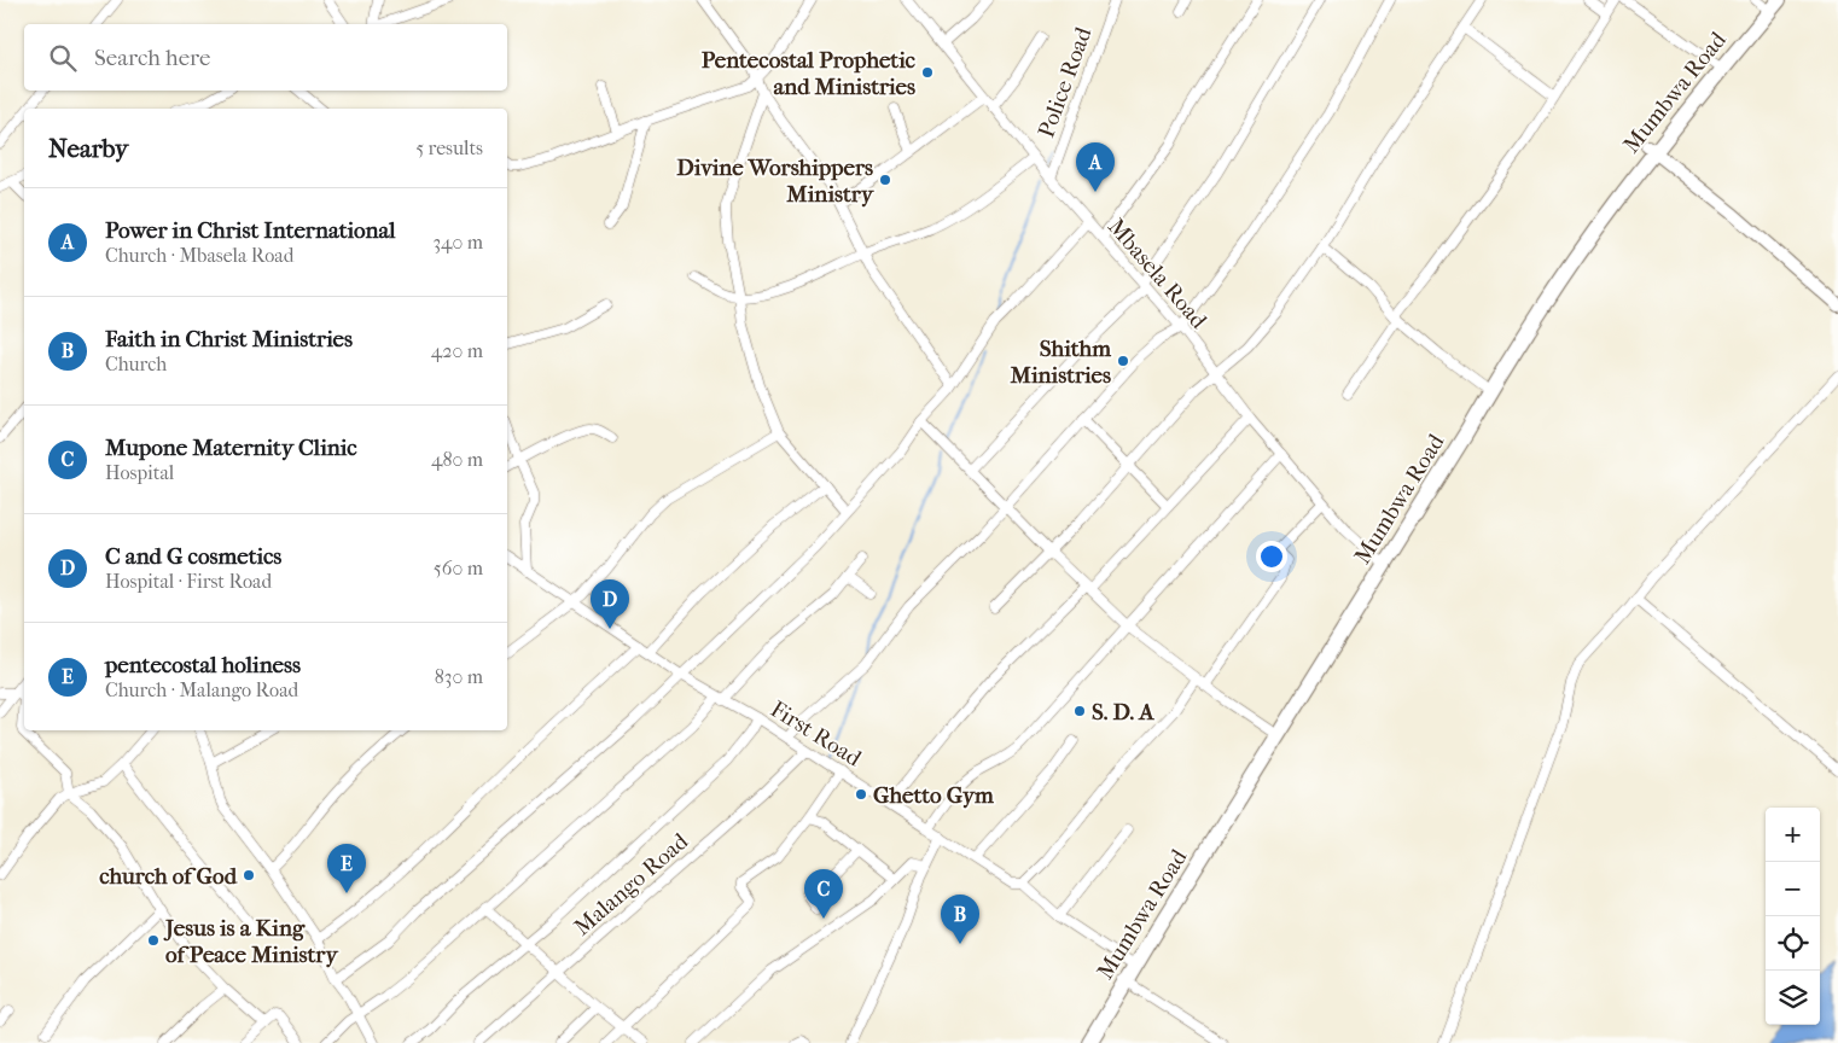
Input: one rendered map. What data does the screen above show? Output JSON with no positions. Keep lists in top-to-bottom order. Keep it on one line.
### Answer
{"streets":{"main road":["Mumbwa Road"],"street":["Police Road","Mbasela Road","First Road","Malango Road"]},"crossings":[["Police Road","Mbasela Road"],["Mumbwa Road","Mbasela Road"],["Mumbwa Road","First Road"],["First Road","Malango Road"]],"places":["Pentecostal Prophetic and Ministries","Divine Worshippers Ministry","Shithm Ministries","S. D. A","Ghetto Gym","church of God","Jesus is a King of Peace Ministry"],"page":{"search":"Search here","heading":["Nearby","5 results"],"pins":["A","D","E","C","B"],"list":[{"mark":"A","name":"Power in Christ International","note":"Church · Mbasela Road","value":"340 m"},{"mark":"B","name":"Faith in Christ Ministries","note":"Church","value":"420 m"},{"mark":"C","name":"Mupone Maternity Clinic","note":"Hospital","value":"480 m"},{"mark":"D","name":"C and G cosmetics","note":"Hospital · First Road","value":"560 m"},{"mark":"E","name":"pentecostal holiness","note":"Church · Malango Road","value":"830 m"}],"map_buttons":["+","−"]}}
